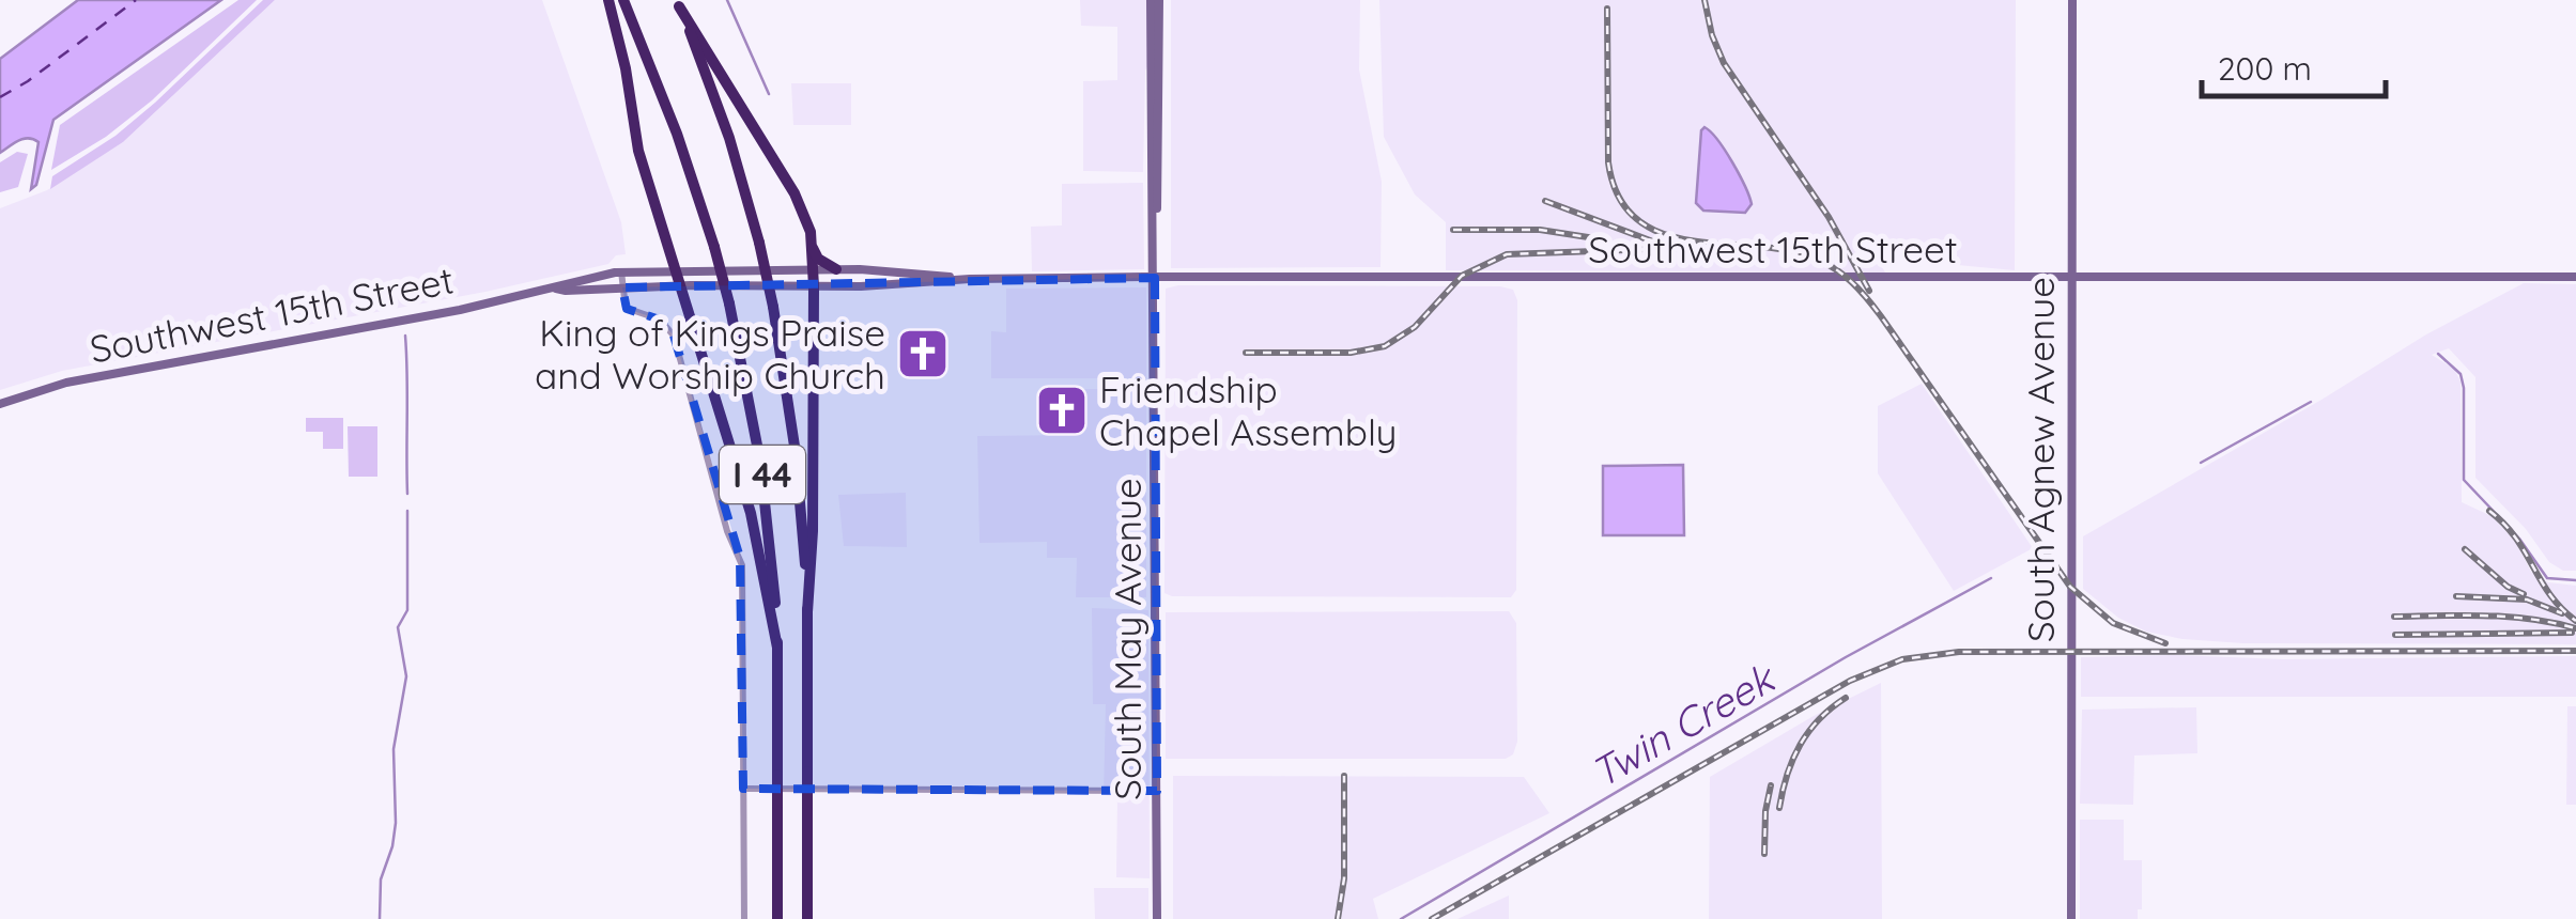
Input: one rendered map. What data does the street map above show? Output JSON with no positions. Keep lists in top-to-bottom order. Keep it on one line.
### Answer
{"streets":{"highway":["I 44"],"main road":["Southwest 15th Street","South Agnew Avenue","South May Avenue"]},"crossings":[["Southwest 15th Street","South Agnew Avenue"],["Southwest 15th Street","South May Avenue"]],"water":["Twin Creek"],"places":{"church":["King of Kings Praise and Worship Church","Friendship Chapel Assembly"]},"scale_bar":"200 m"}
